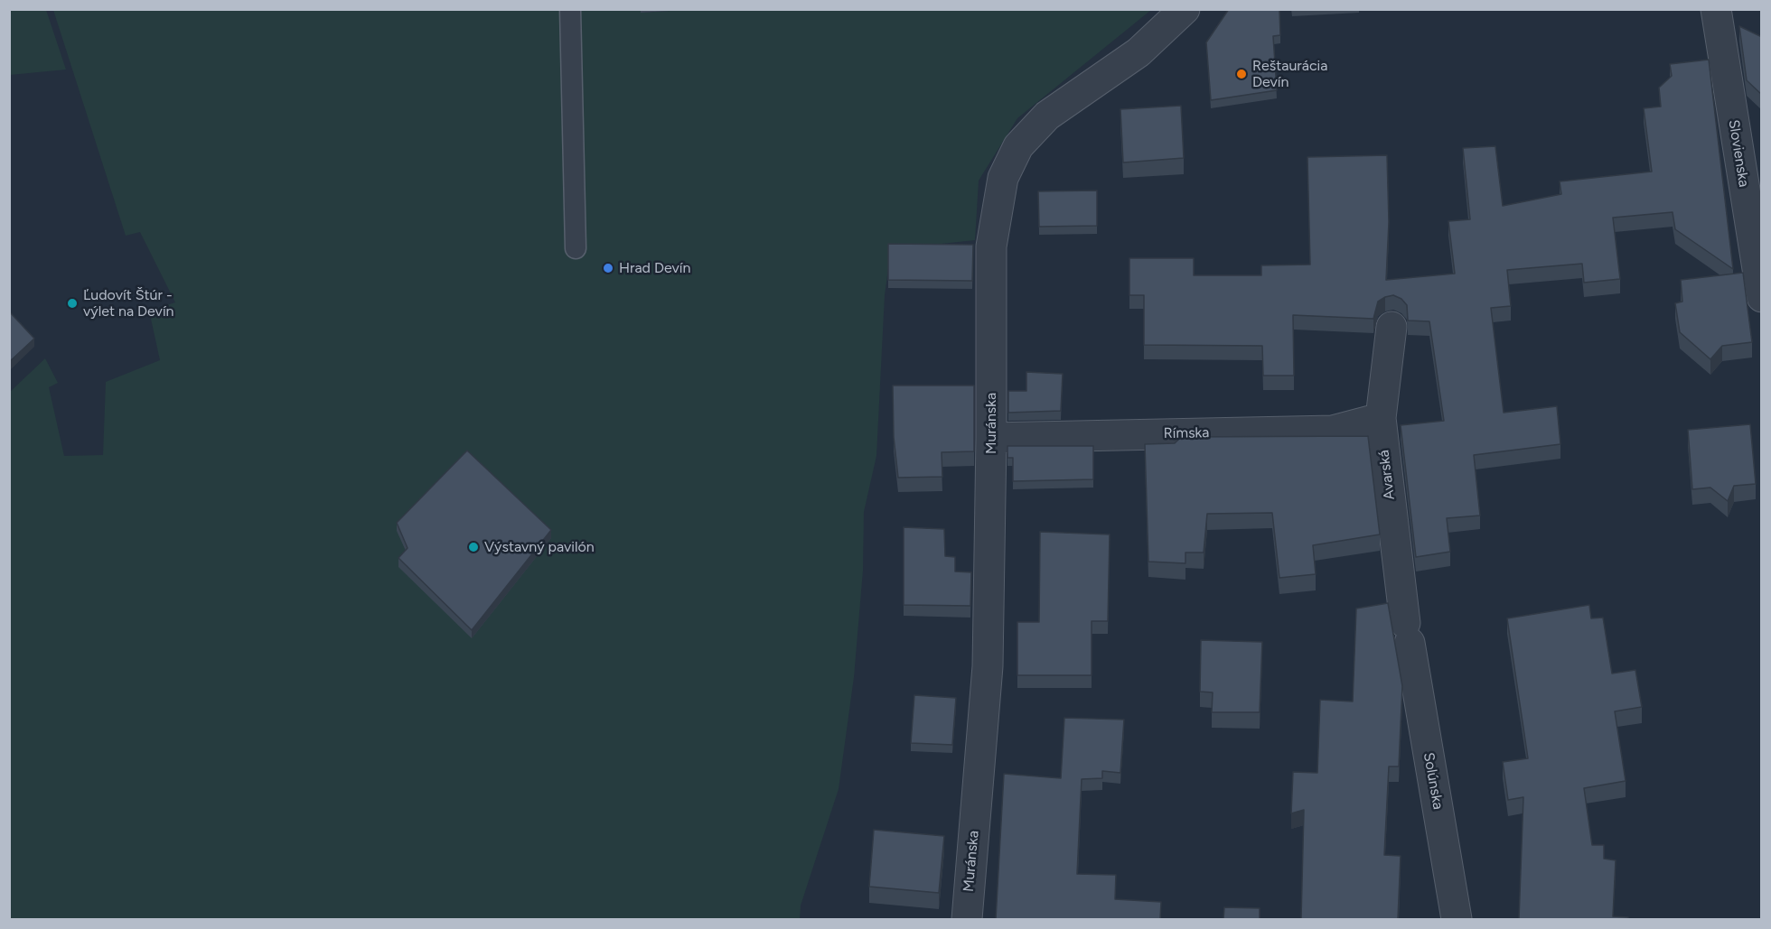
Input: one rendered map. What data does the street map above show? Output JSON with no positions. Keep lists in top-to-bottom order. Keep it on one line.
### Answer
{"streets":{"street":["Slovienska","Muránska","Rímska","Avarská","Solúnska"]},"crossings":[["Muránska","Rímska"],["Rímska","Avarská"],["Avarská","Solúnska"]],"places":["Reštaurácia Devín","Hrad Devín","Ľudovít Štúr - výlet na Devín","Výstavný pavilón"]}
